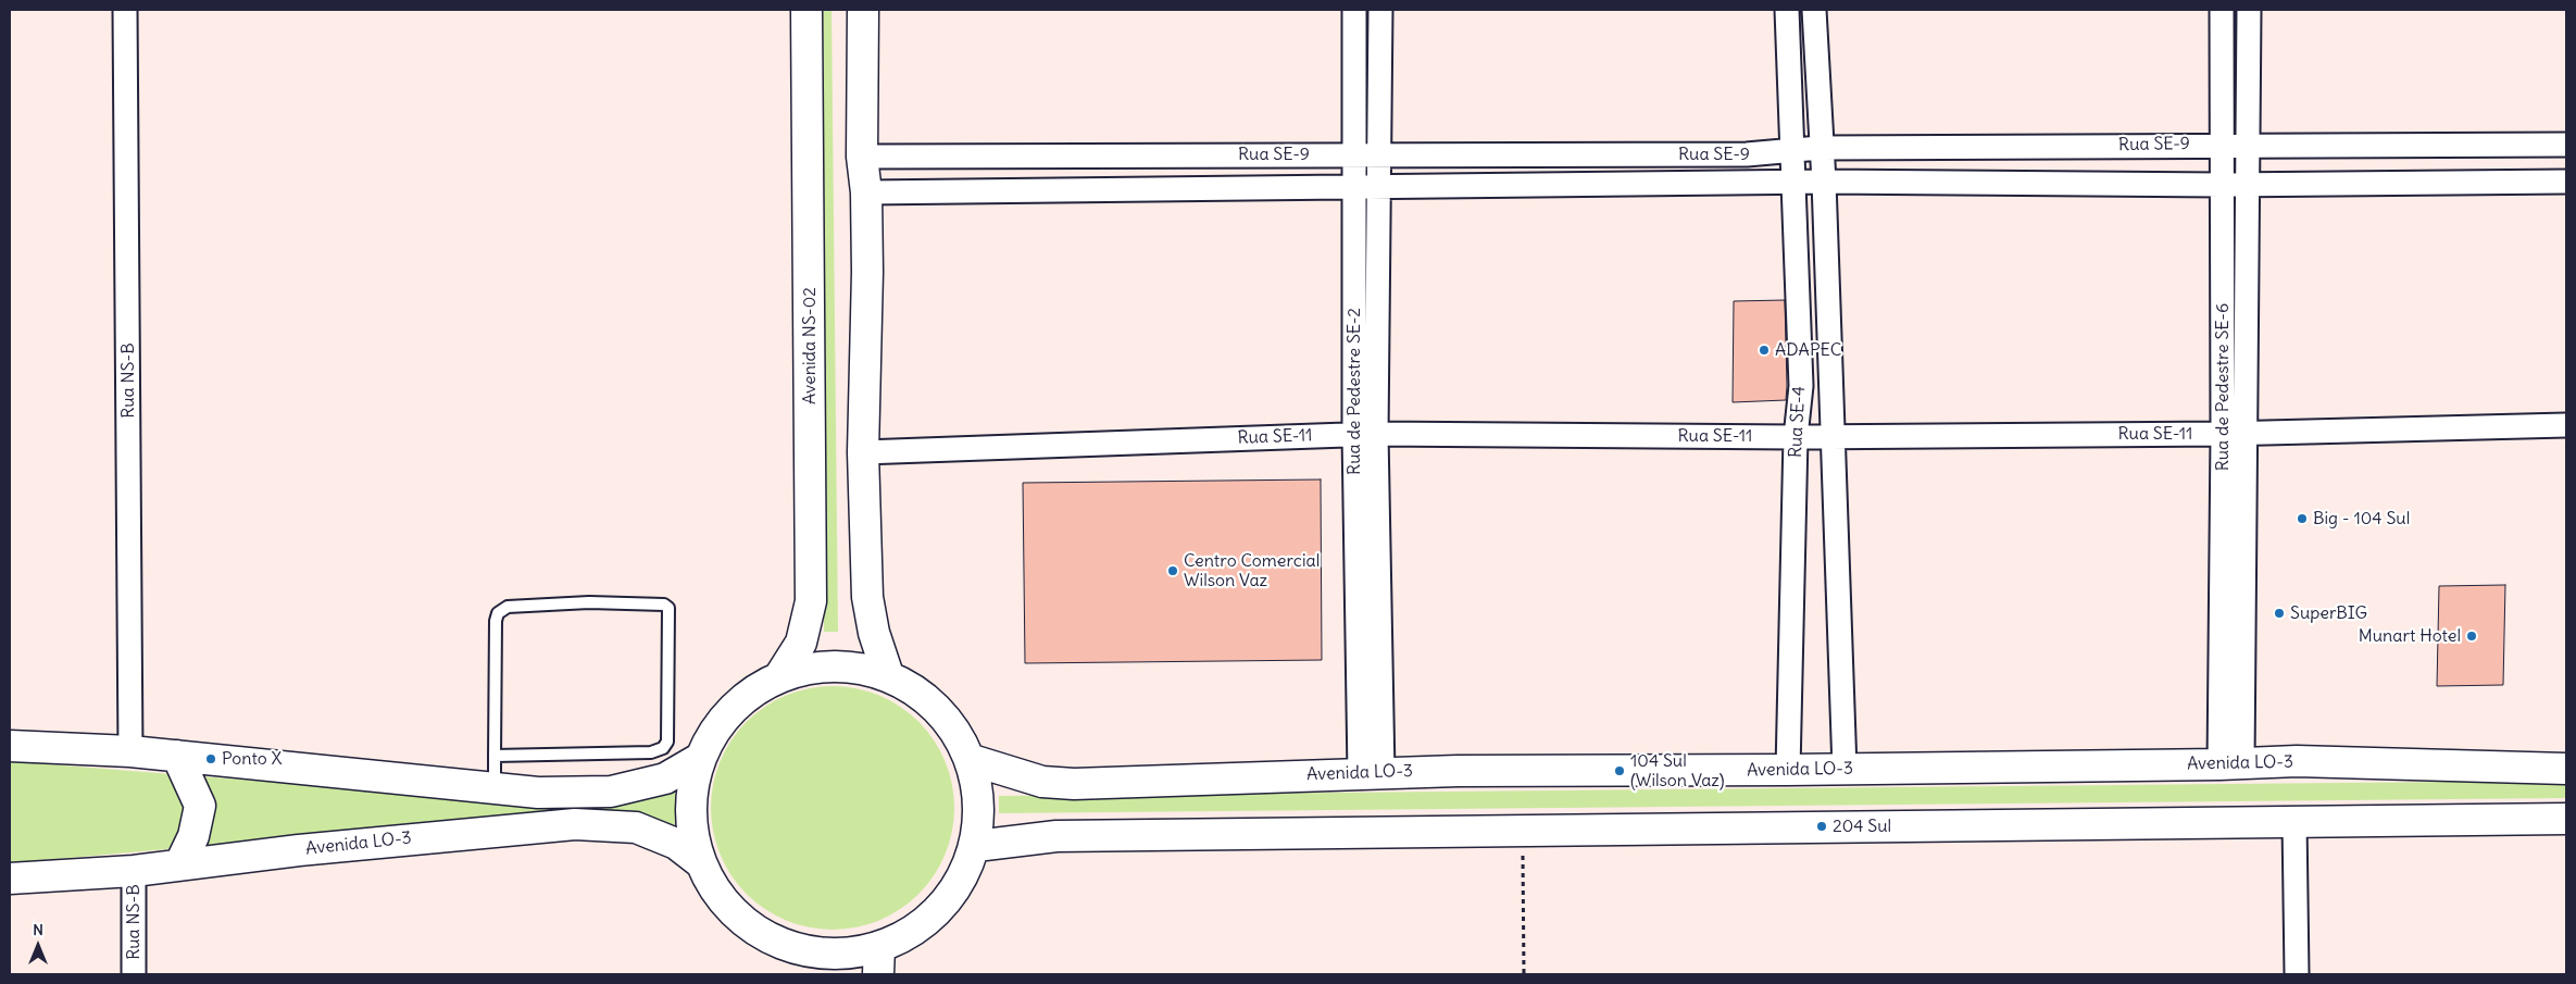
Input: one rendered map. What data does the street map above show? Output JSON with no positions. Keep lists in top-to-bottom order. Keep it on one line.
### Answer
{"streets":{"street":["Rua SE-9","Avenida NS-02","Rua NS-B","Rua de Pedestre SE-6","Rua de Pedestre SE-2","Rua SE-4","Rua SE-11","Avenida LO-3"]},"crossings":[["Rua SE-9","Rua de Pedestre SE-6"],["Rua SE-9","Rua de Pedestre SE-2"],["Rua SE-9","Rua SE-4"],["Rua NS-B","Avenida LO-3"],["Rua de Pedestre SE-6","Rua SE-11"],["Rua de Pedestre SE-6","Avenida LO-3"],["Rua de Pedestre SE-2","Rua SE-11"],["Rua de Pedestre SE-2","Avenida LO-3"],["Rua SE-4","Rua SE-11"],["Rua SE-4","Avenida LO-3"]],"places":["ADAPEC","Big - 104 Sul","Centro Comercial Wilson Vaz","SuperBIG","Munart Hotel","Ponto X","104 Sul (Wilson Vaz)","204 Sul"],"north":"top"}
